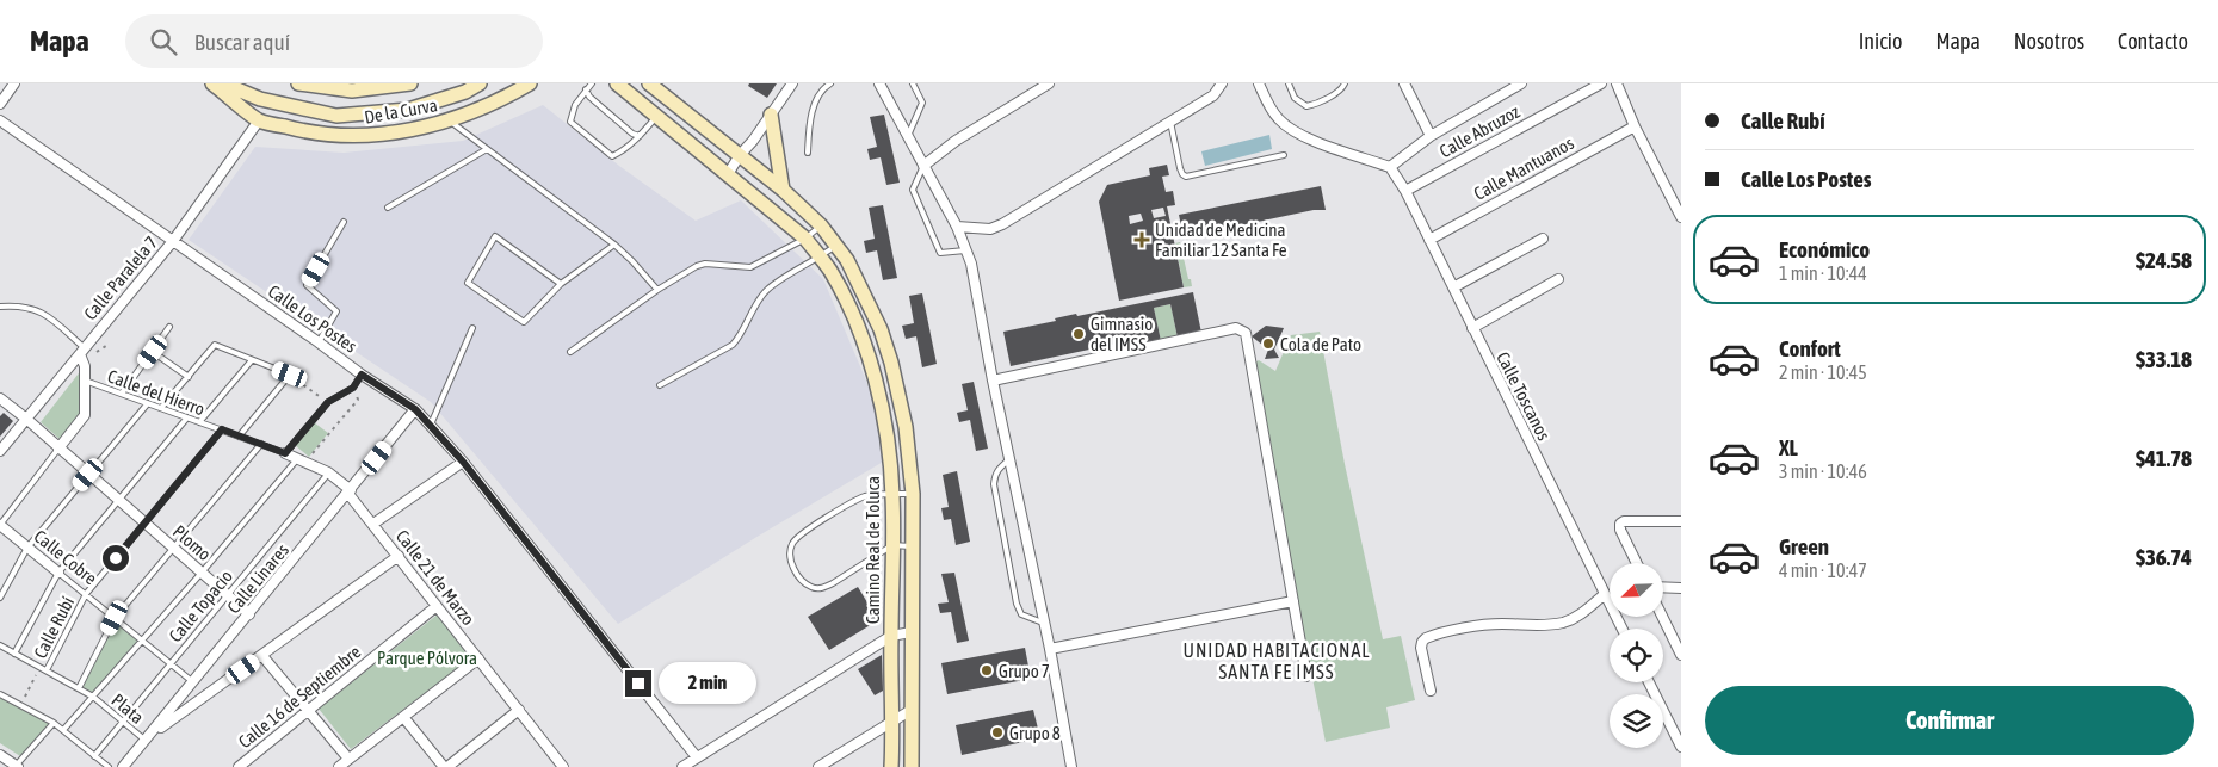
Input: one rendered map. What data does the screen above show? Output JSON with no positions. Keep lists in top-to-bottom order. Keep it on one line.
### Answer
{"streets":{"main road":["De la Curva","Camino Real de Toluca"],"street":["Calle Abruzoz","Calle Mantuanos","Calle Paralela 7","Calle Los Postes","Calle Toscanos","Plomo","Calle Cobre","Calle 21 de Marzo","Calle Linares","Calle 16 de Septiembre"],"lane":["Calle del Hierro","Calle Topacio","Calle Rubí","Plata"]},"crossings":[["De la Curva","Calle Paralela 7"],["Calle Abruzoz","Calle Toscanos"],["Calle Mantuanos","Calle Toscanos"],["Calle Paralela 7","Calle Los Postes"],["Calle Paralela 7","Plomo"],["Calle Los Postes","Calle Linares"],["Calle del Hierro","Calle 21 de Marzo"],["Calle del Hierro","Calle Rubí"],["Plomo","Calle Linares"],["Plomo","Calle Topacio"],["Plomo","Calle Rubí"],["Calle Cobre","Calle Linares"],["Calle Cobre","Calle Topacio"],["Calle Cobre","Calle Rubí"],["Calle 21 de Marzo","Calle Linares"],["Calle 21 de Marzo","Calle Topacio"],["Calle 21 de Marzo","Calle 16 de Septiembre"],["Calle Linares","Plata"],["Calle Topacio","Plata"],["Calle Rubí","Plata"]],"districts":["UNIDAD HABITACIONAL SANTA FE IMSS"],"parks":["Parque Pólvora"],"places":{"health":["Unidad de Medicina Familiar 12 Santa Fe"],"other":["Gimnasio del IMSS","Cola de Pato","Grupo 7","Grupo 8"]},"north":"bottom left","page":{"header":"Mapa","search":"Buscar aquí","nav":["Inicio","Mapa","Nosotros","Contacto"],"banner":["Calle Rubí","Calle Los Postes"],"list":[{"name":"Económico","note":"1 min · 10:44","value":"$24.58"},{"name":"Confort","note":"2 min · 10:45","value":"$33.18"},{"name":"XL","note":"3 min · 10:46","value":"$41.78"},{"name":"Green","note":"4 min · 10:47","value":"$36.74"}],"bubble":"2 min","buttons":"Confirmar"}}
